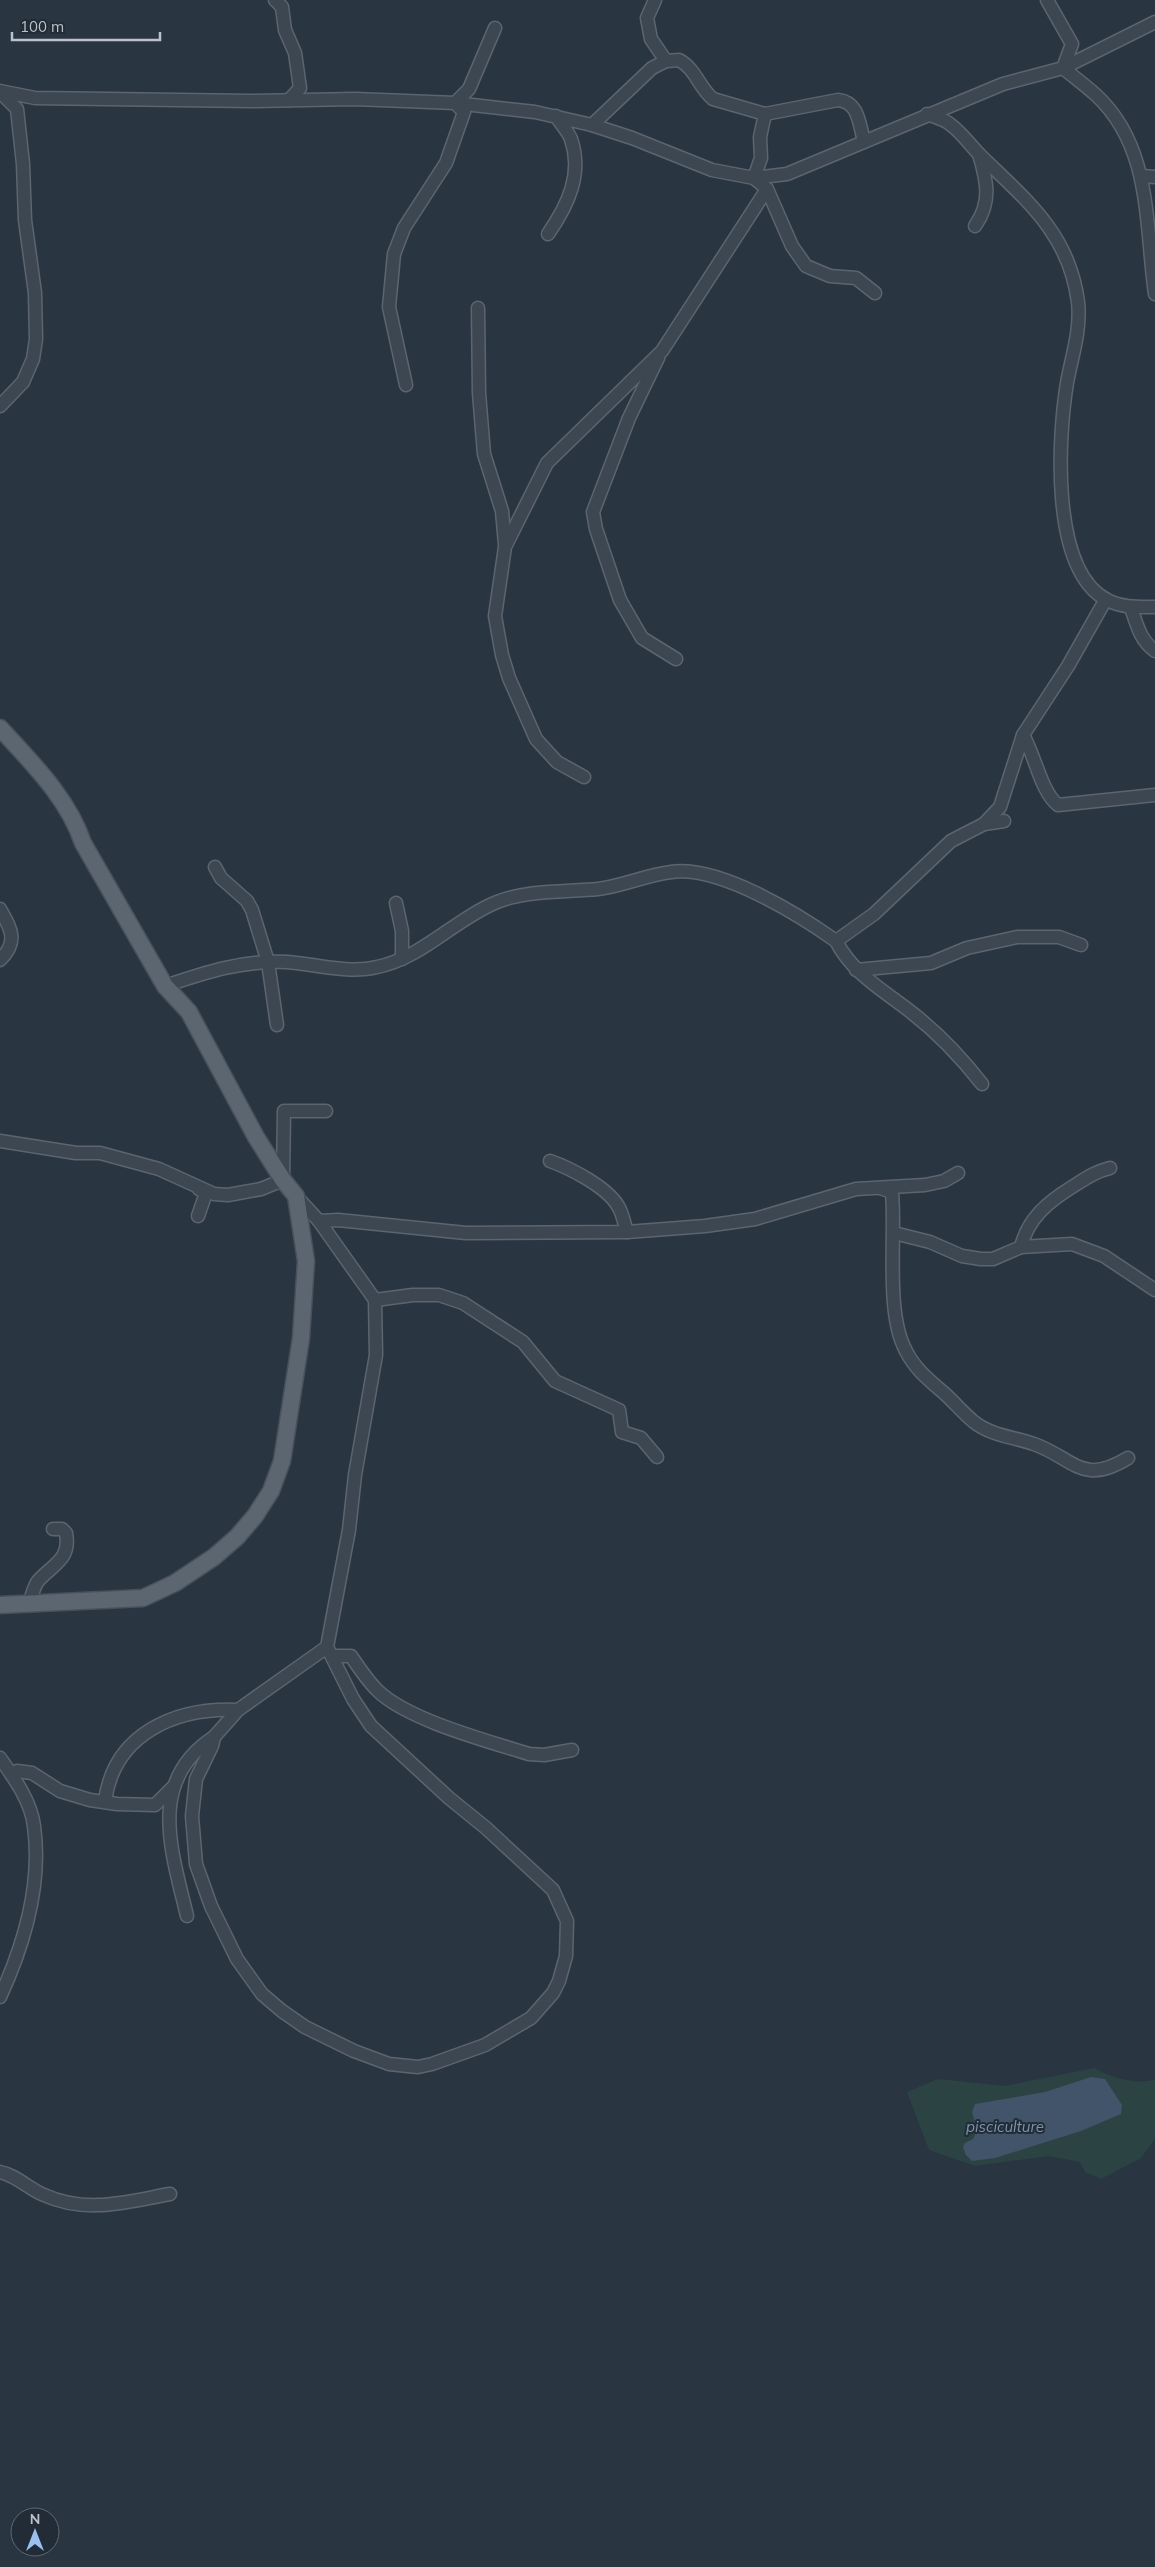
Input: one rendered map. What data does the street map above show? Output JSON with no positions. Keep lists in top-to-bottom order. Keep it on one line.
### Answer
{"water":["pisciculture"],"scale_bar":"100 m","north":"top"}
